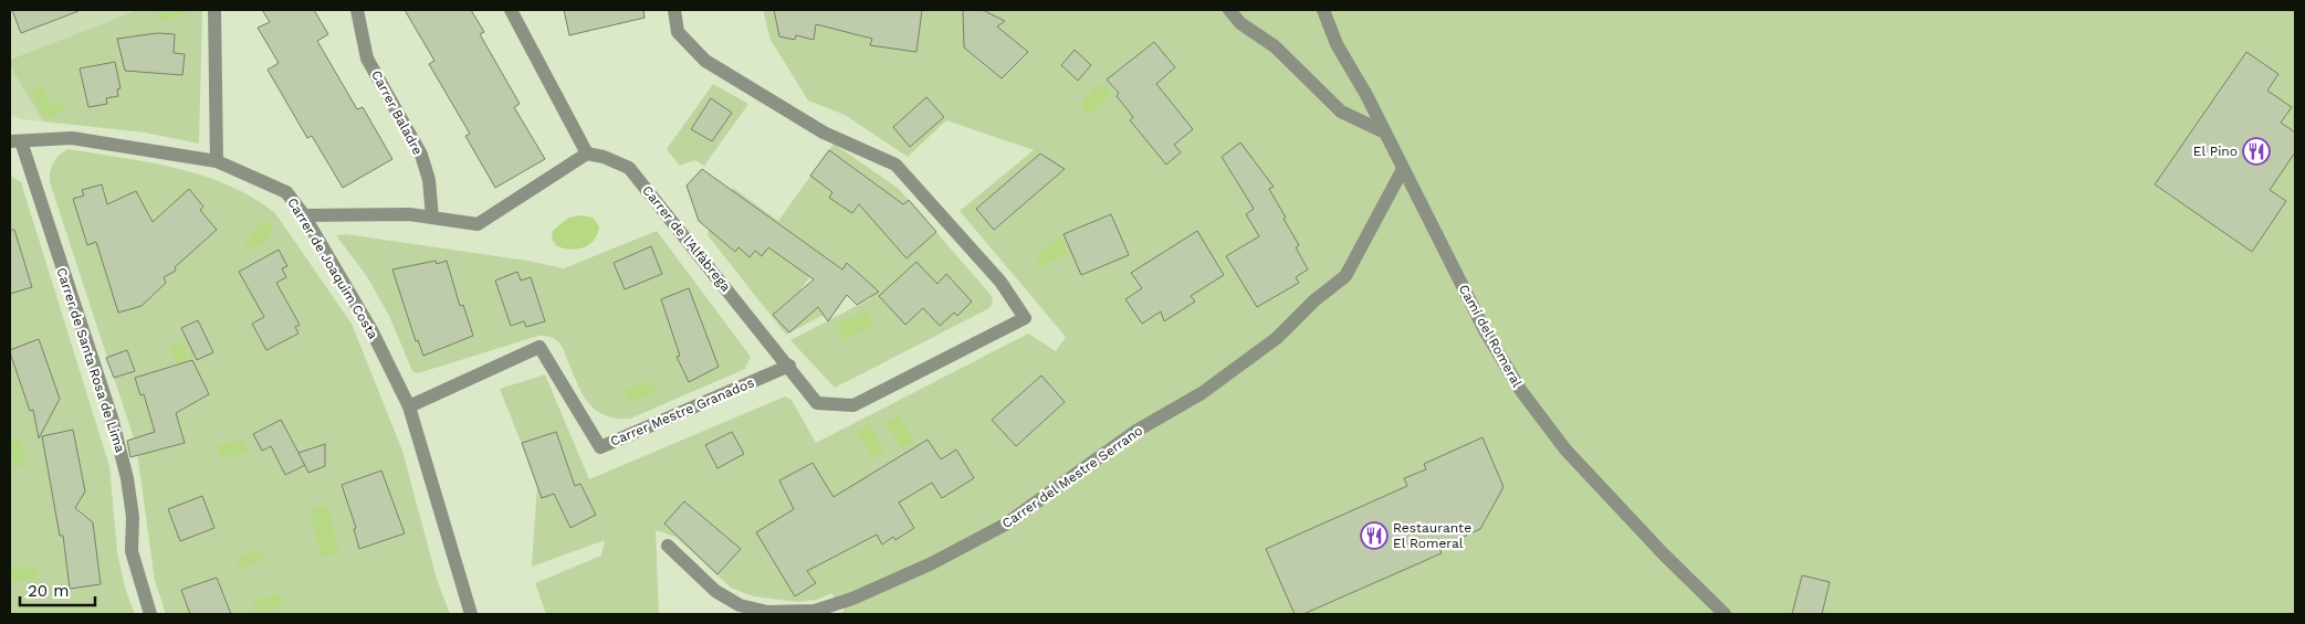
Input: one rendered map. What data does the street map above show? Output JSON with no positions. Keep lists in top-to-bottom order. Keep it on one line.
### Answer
{"streets":{"street":["Carrer Baladre","Carrer de l'Alfàbrega","Carrer de Joaquim Costa","Camí del Romeral","Carrer de Santa Rosa de Lima","Carrer Mestre Granados","Carrer del Mestre Serrano"]},"crossings":[["Carrer de l'Alfàbrega","Carrer Mestre Granados"],["Carrer de Joaquim Costa","Carrer de Santa Rosa de Lima"],["Carrer de Joaquim Costa","Carrer Mestre Granados"],["Camí del Romeral","Carrer del Mestre Serrano"]],"places":{"restaurant":["El Pino","Restaurante El Romeral"]},"scale_bar":"20 m"}
